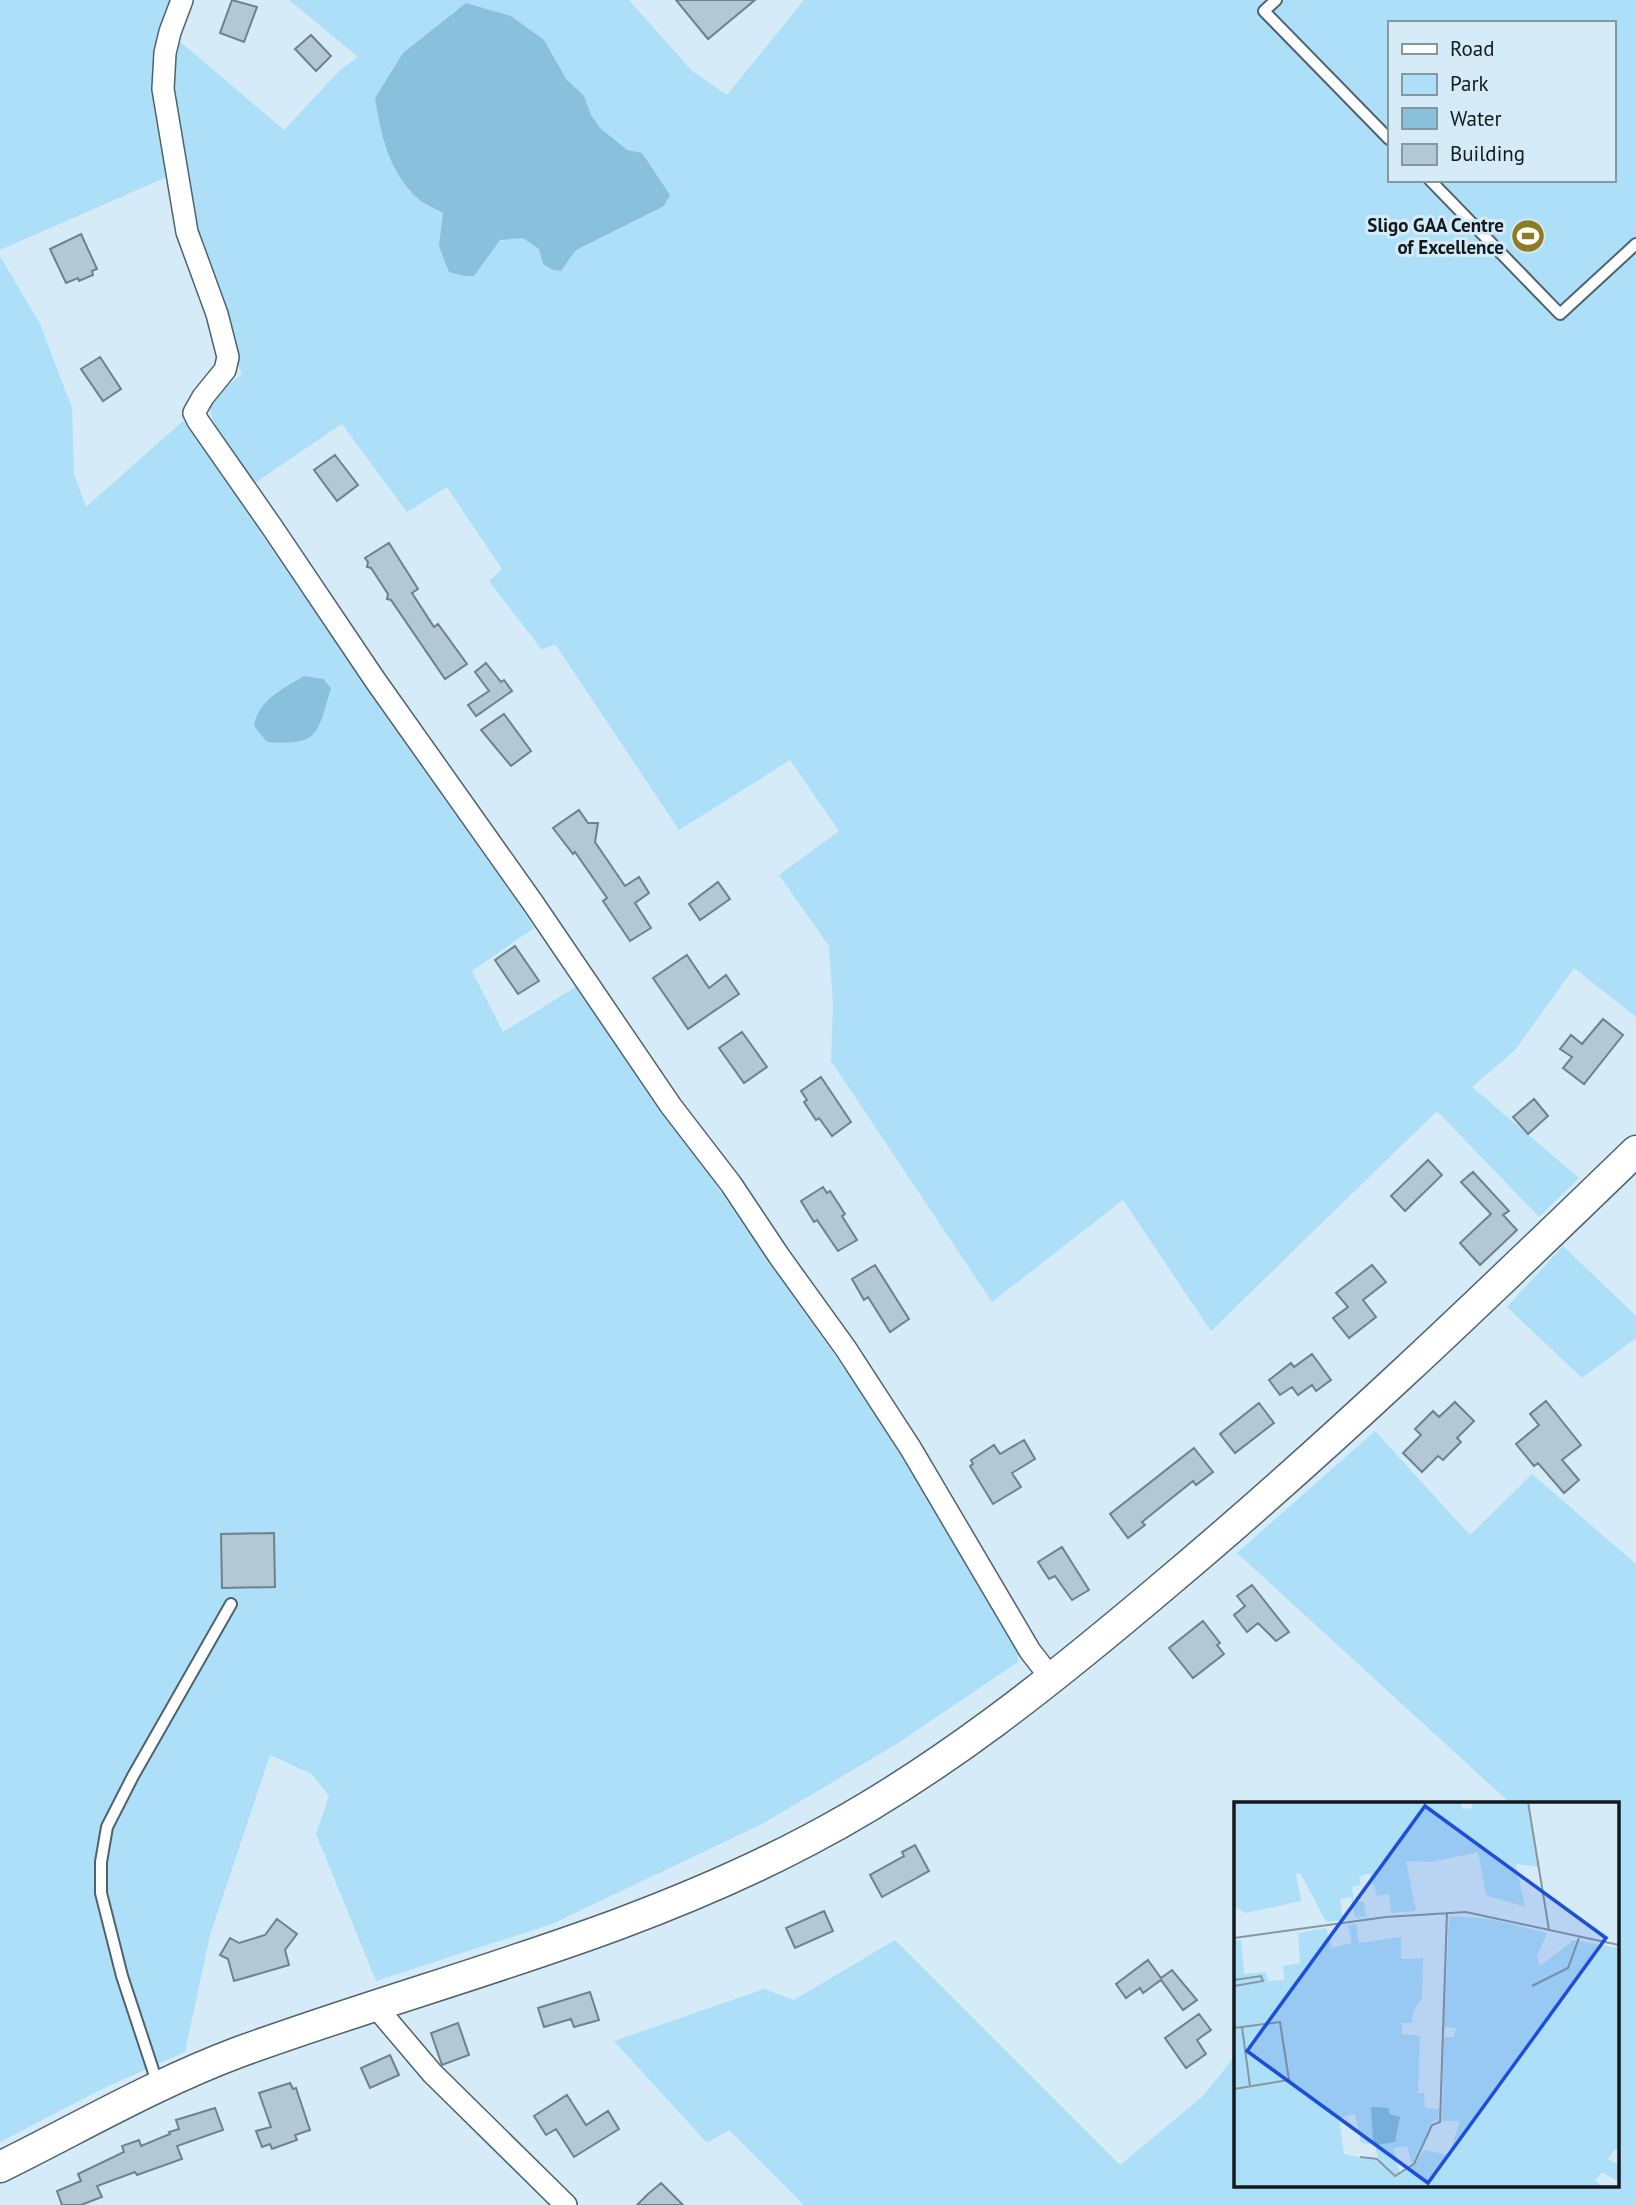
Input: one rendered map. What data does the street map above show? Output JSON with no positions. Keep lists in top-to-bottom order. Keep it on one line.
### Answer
{"places":{"sports":["Sligo GAA Centre of Excellence"]},"legend":["Road","Park","Water","Building"]}
